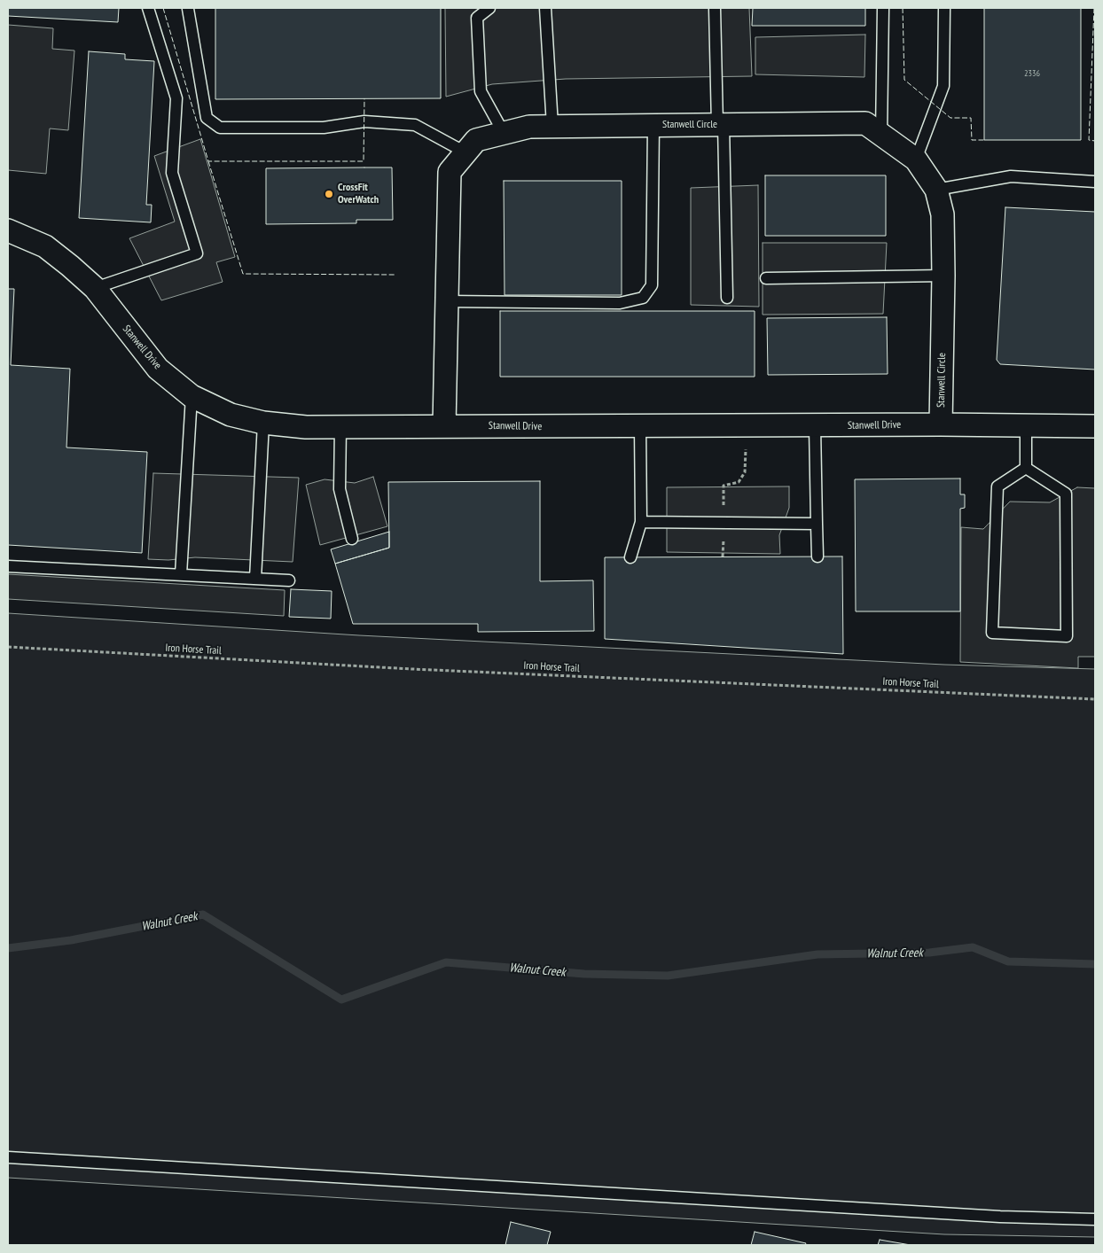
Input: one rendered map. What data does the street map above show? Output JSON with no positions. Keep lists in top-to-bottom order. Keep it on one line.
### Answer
{"streets":{"street":["Stanwell Circle","Stanwell Drive"],"path":["Iron Horse Trail"]},"crossings":[["Stanwell Circle","Stanwell Drive"]],"water":["Walnut Creek"],"places":["CrossFit OverWatch"],"house_numbers":["2336"]}
